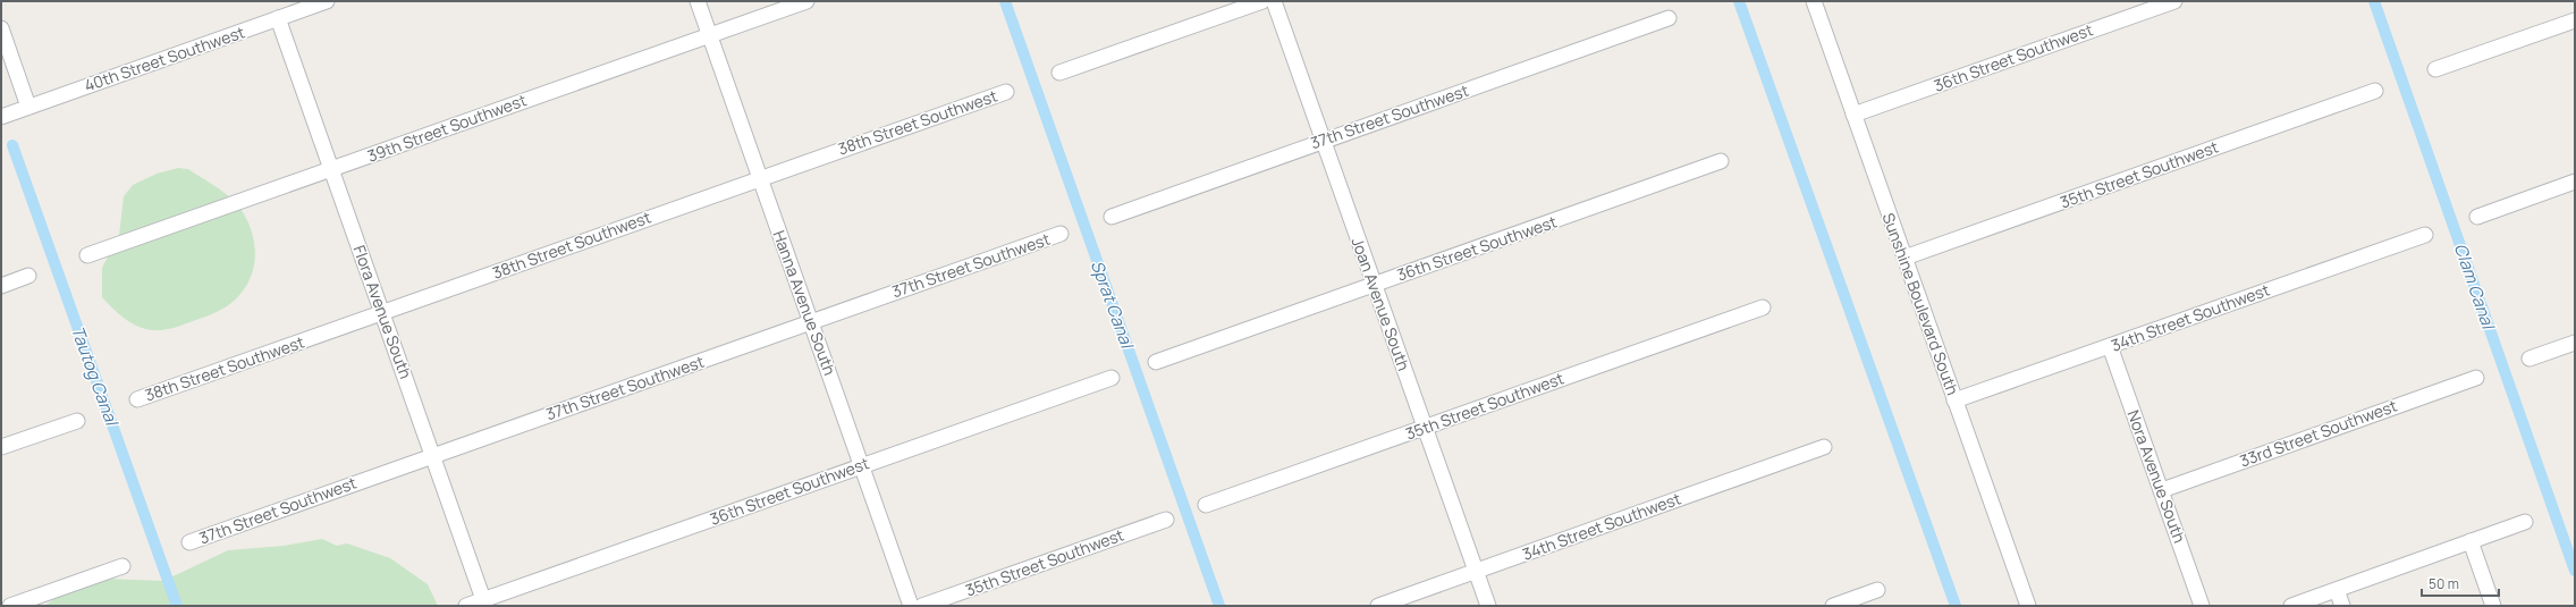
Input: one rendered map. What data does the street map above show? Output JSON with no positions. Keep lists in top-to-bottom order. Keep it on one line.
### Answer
{"streets":{"street":["36th Street Southwest","40th Street Southwest","37th Street Southwest","38th Street Southwest","39th Street Southwest","35th Street Southwest","Hanna Avenue South","Joan Avenue South","Sunshine Boulevard South","Flora Avenue South","34th Street Southwest","33rd Street Southwest","Nora Avenue South"]},"crossings":[["36th Street Southwest","Hanna Avenue South"],["36th Street Southwest","Joan Avenue South"],["36th Street Southwest","Sunshine Boulevard South"],["36th Street Southwest","Flora Avenue South"],["40th Street Southwest","Flora Avenue South"],["37th Street Southwest","Hanna Avenue South"],["37th Street Southwest","Joan Avenue South"],["37th Street Southwest","Flora Avenue South"],["38th Street Southwest","Hanna Avenue South"],["38th Street Southwest","Flora Avenue South"],["39th Street Southwest","Hanna Avenue South"],["39th Street Southwest","Flora Avenue South"],["35th Street Southwest","Joan Avenue South"],["35th Street Southwest","Sunshine Boulevard South"],["Joan Avenue South","34th Street Southwest"],["Sunshine Boulevard South","34th Street Southwest"],["34th Street Southwest","Nora Avenue South"],["33rd Street Southwest","Nora Avenue South"]],"water":["Clam Canal","Sprat Canal","Tautog Canal"],"scale_bar":"50 m"}
